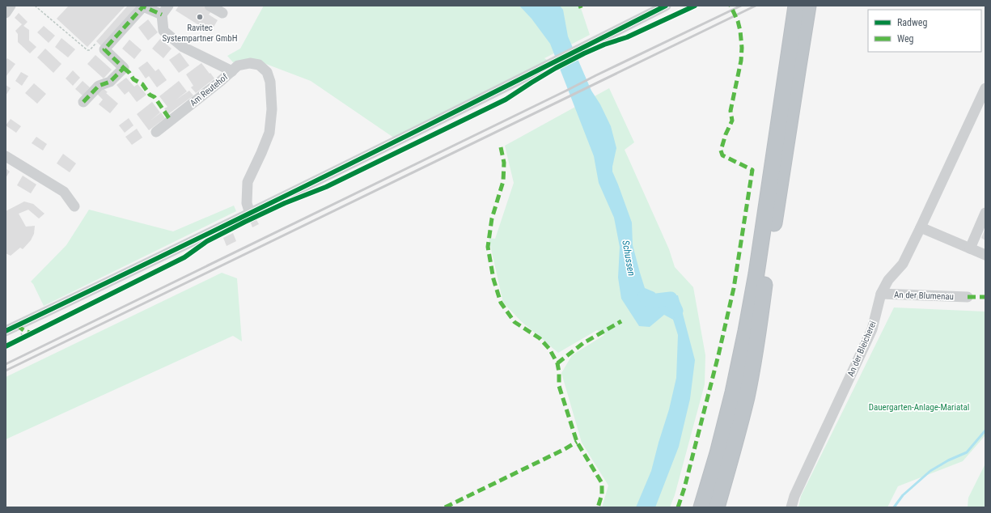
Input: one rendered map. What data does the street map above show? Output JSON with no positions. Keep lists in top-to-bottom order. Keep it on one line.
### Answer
{"streets":{"street":["Am Reutehof","An der Blumenau","An der Bleicherei"]},"crossings":[["An der Blumenau","An der Bleicherei"]],"water":["Schussen"],"parks":["Dauergarten-Anlage-Mariatal"],"places":["Ravitec Systempartner GmbH"],"legend":["Radweg","Weg"]}
